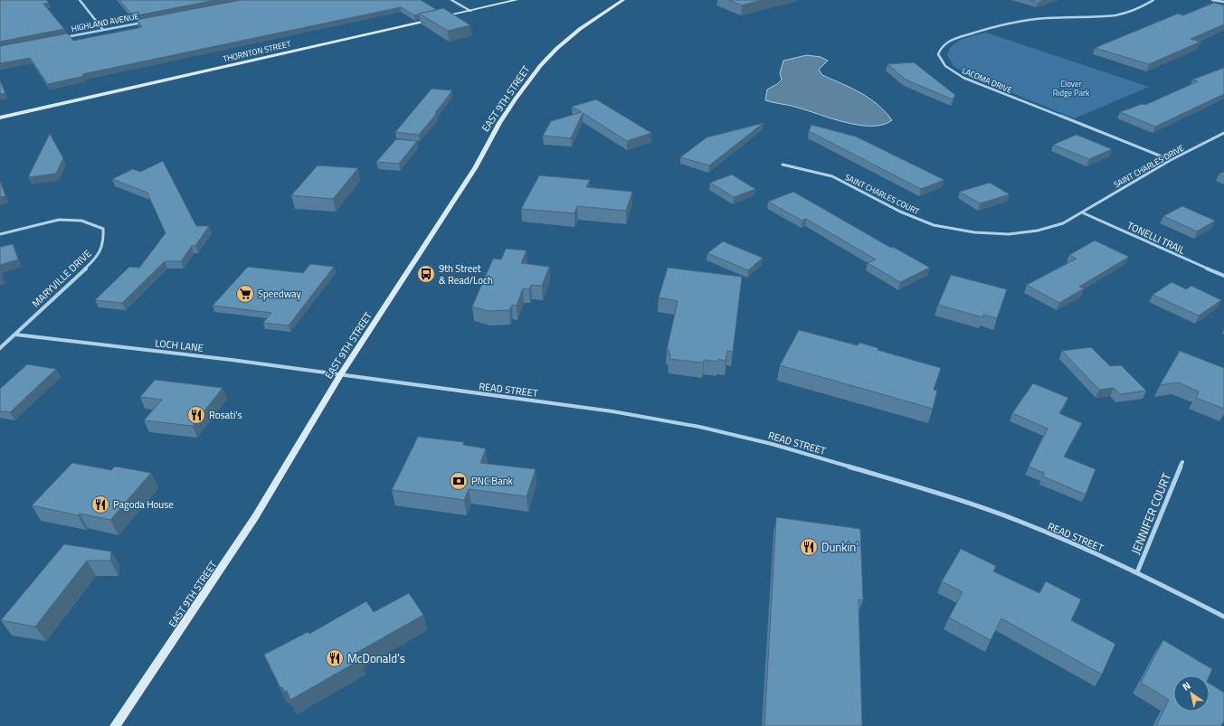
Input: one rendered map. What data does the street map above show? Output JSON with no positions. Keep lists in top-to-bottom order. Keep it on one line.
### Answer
{"streets":{"main road":["THORNTON STREET","EAST 9TH STREET"],"street":["HIGHLAND AVENUE","LACOMA DRIVE","SAINT CHARLES DRIVE","SAINT CHARLES COURT","TONELLI TRAIL","MARYVILLE DRIVE","LOCH LANE","READ STREET","JENNIFER COURT"]},"crossings":[["LACOMA DRIVE","SAINT CHARLES DRIVE"],["EAST 9TH STREET","LOCH LANE"],["EAST 9TH STREET","READ STREET"],["SAINT CHARLES DRIVE","SAINT CHARLES COURT"],["SAINT CHARLES DRIVE","TONELLI TRAIL"],["SAINT CHARLES COURT","TONELLI TRAIL"],["MARYVILLE DRIVE","LOCH LANE"],["LOCH LANE","READ STREET"],["READ STREET","JENNIFER COURT"]],"parks":["Clover Ridge Park"],"places":{"bus stop":["9th Street & Read/Loch"],"supermarket":["Speedway"],"restaurant":["Rosati's","Pagoda House","Dunkin'","McDonald's"],"bank":["PNC Bank"]},"north":"top left"}
